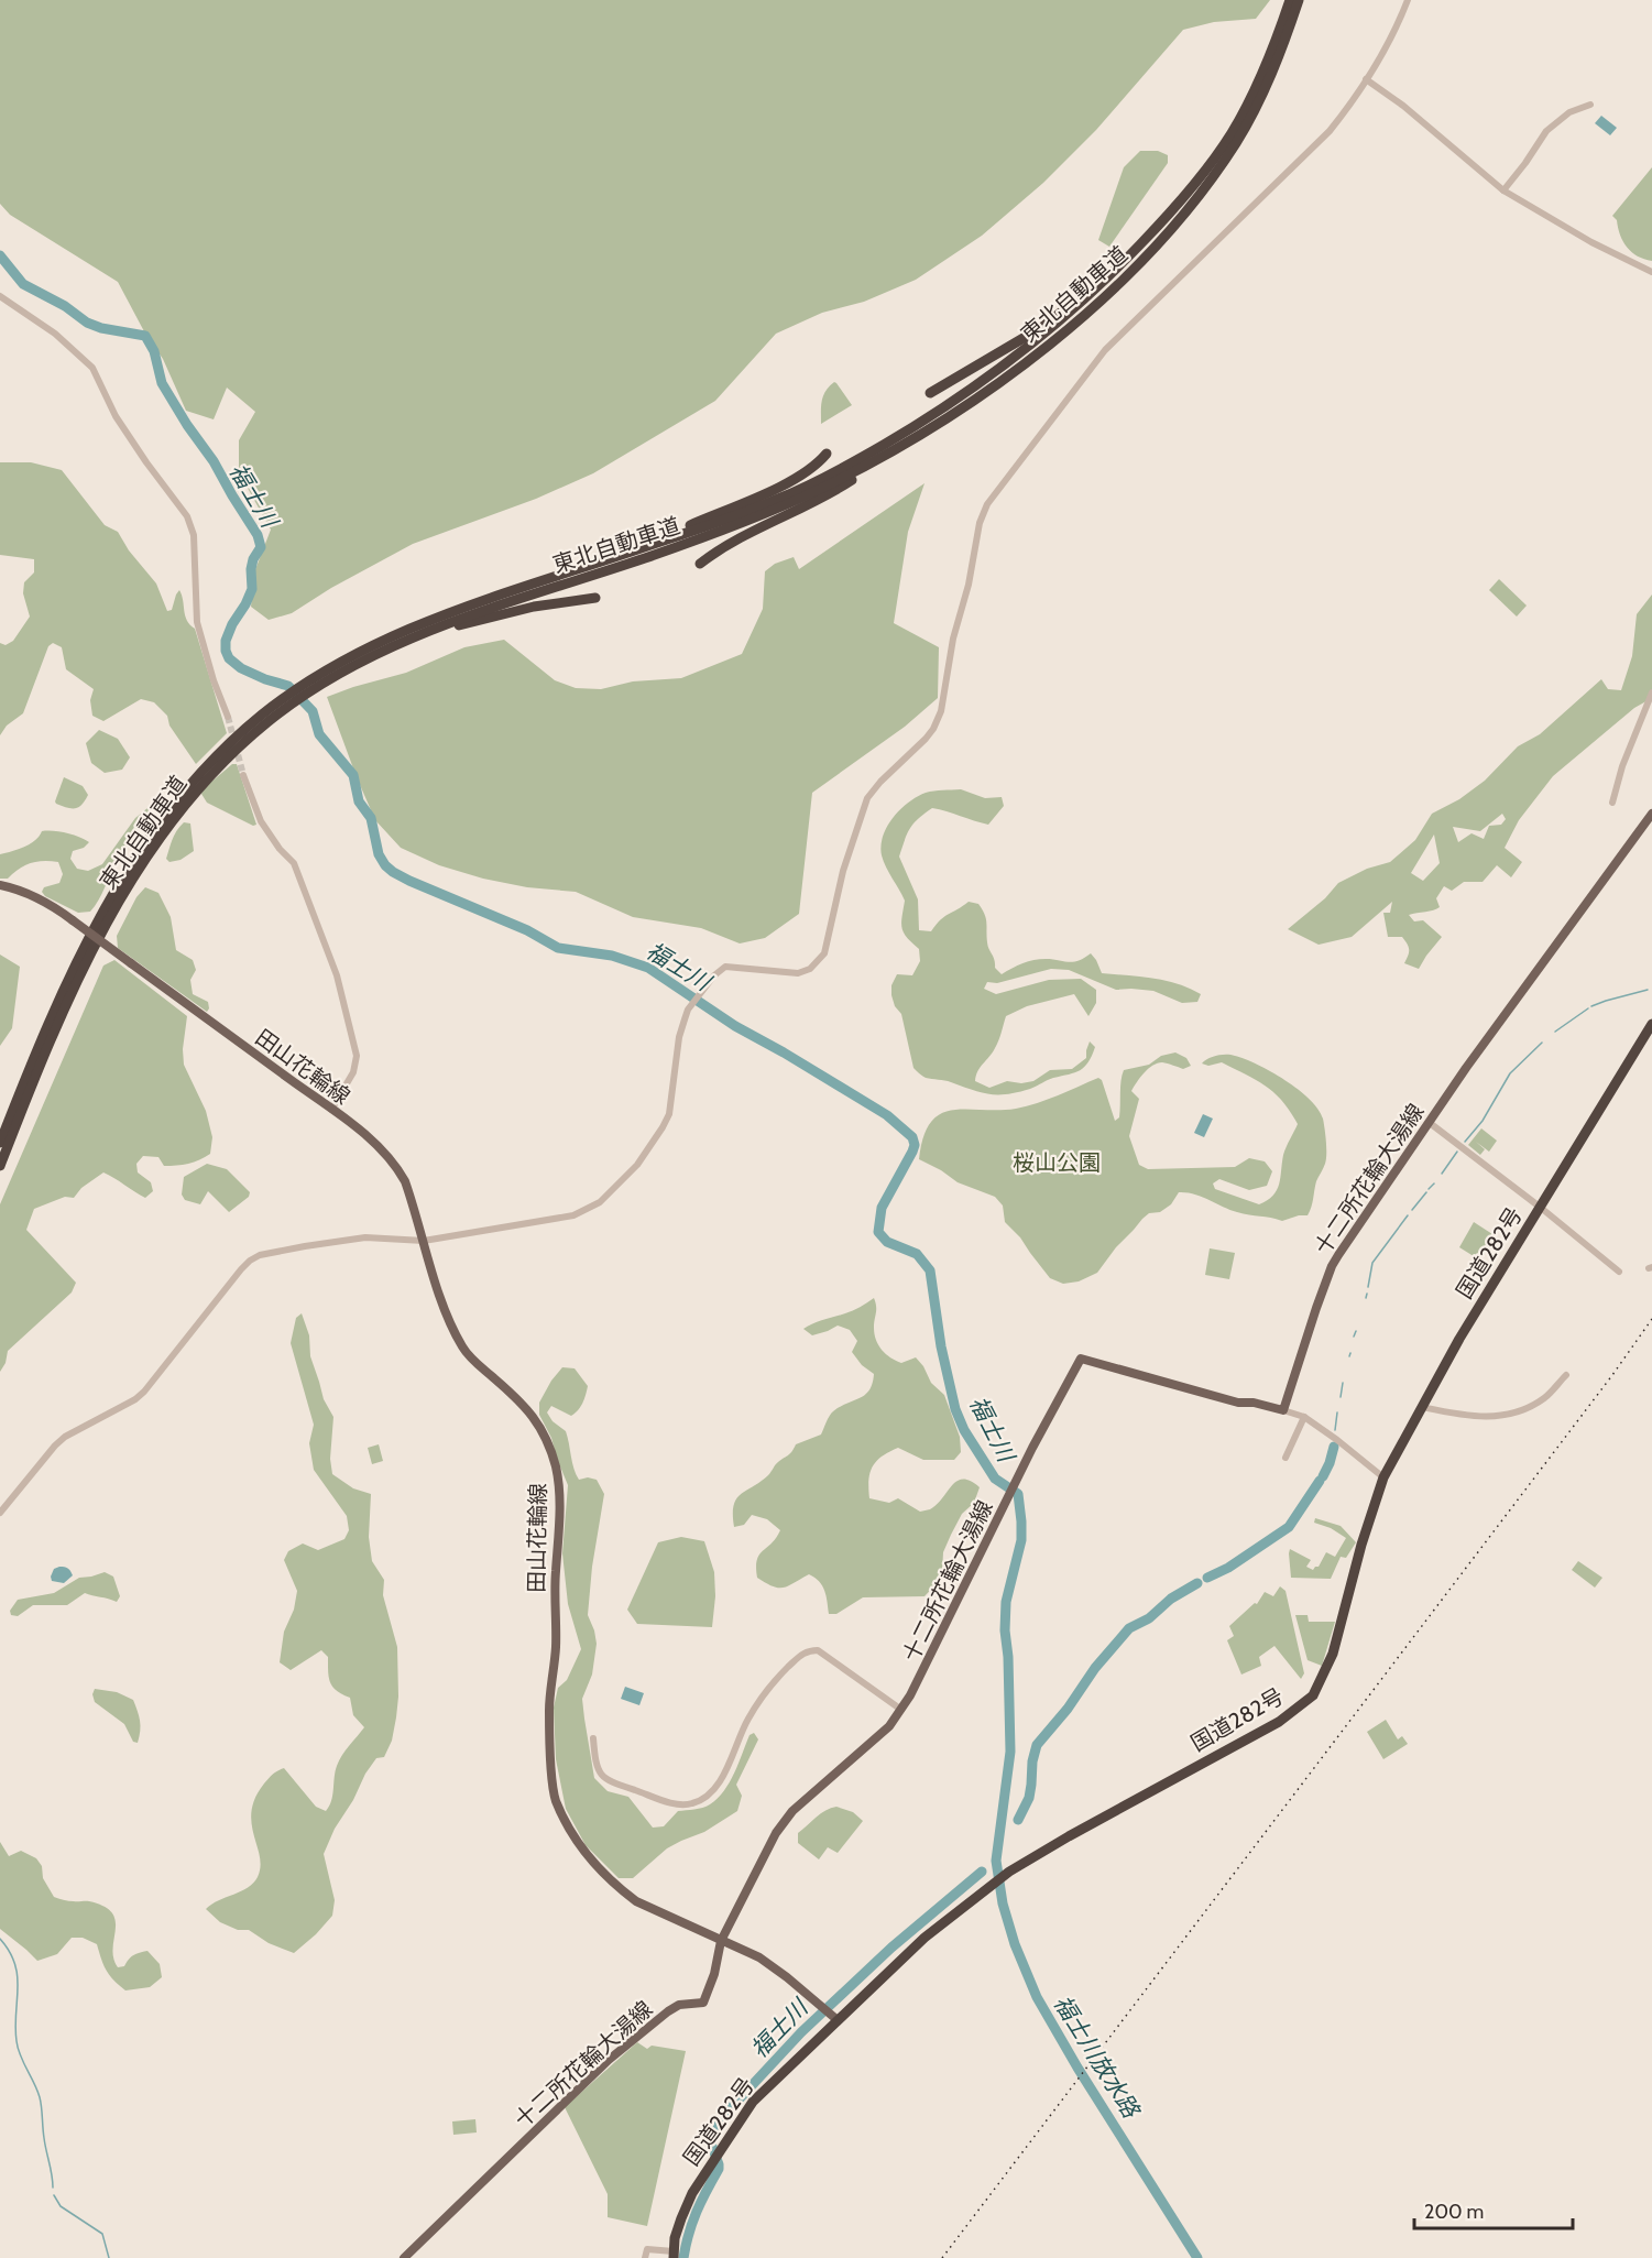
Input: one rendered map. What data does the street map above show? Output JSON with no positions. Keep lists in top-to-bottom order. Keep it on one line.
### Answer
{"streets":{"highway":["東北自動車道","国道282号"],"main road":["田山花輪線","十二所花輪大湯線"]},"crossings":[["田山花輪線","十二所花輪大湯線"],["田山花輪線","国道282号"]],"water":["福士川","福士川放水路"],"parks":["桜山公園"],"scale_bar":"200 m"}
